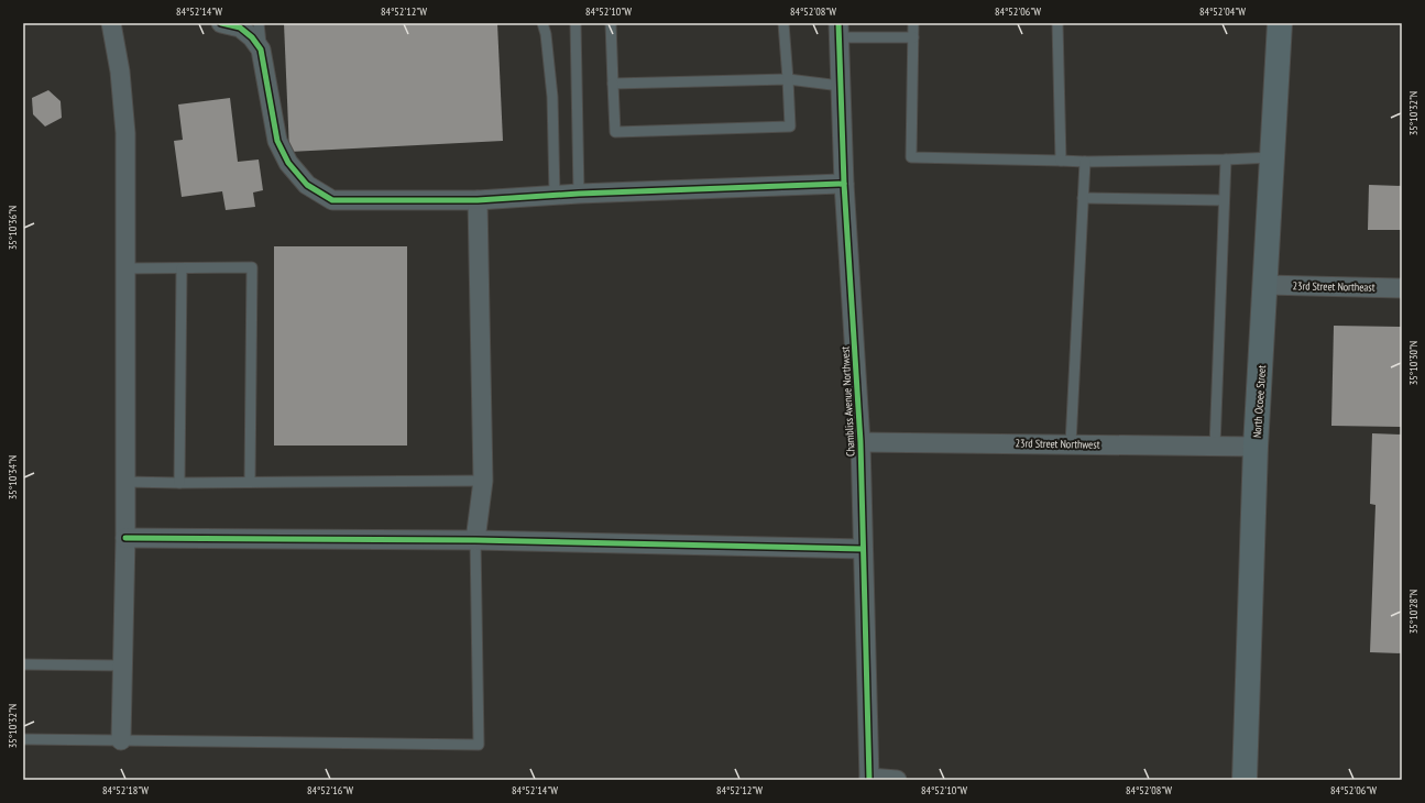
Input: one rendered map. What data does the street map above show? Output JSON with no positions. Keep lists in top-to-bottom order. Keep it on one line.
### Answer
{"streets":{"main road":["North Ocoee Street"],"street":["23rd Street Northeast","Chambliss Avenue Northwest","23rd Street Northwest"]},"crossings":[["23rd Street Northeast","North Ocoee Street"],["Chambliss Avenue Northwest","23rd Street Northwest"],["North Ocoee Street","23rd Street Northwest"]],"coordinates":["84°52'14\"W","84°52'12\"W","84°52'10\"W","84°52'08\"W","84°52'06\"W","84°52'04\"W","35°10'32\"N","35°10'36\"N","35°10'30\"N","35°10'34\"N","35°10'28\"N","84°52'18\"W","84°52'16\"W"]}
